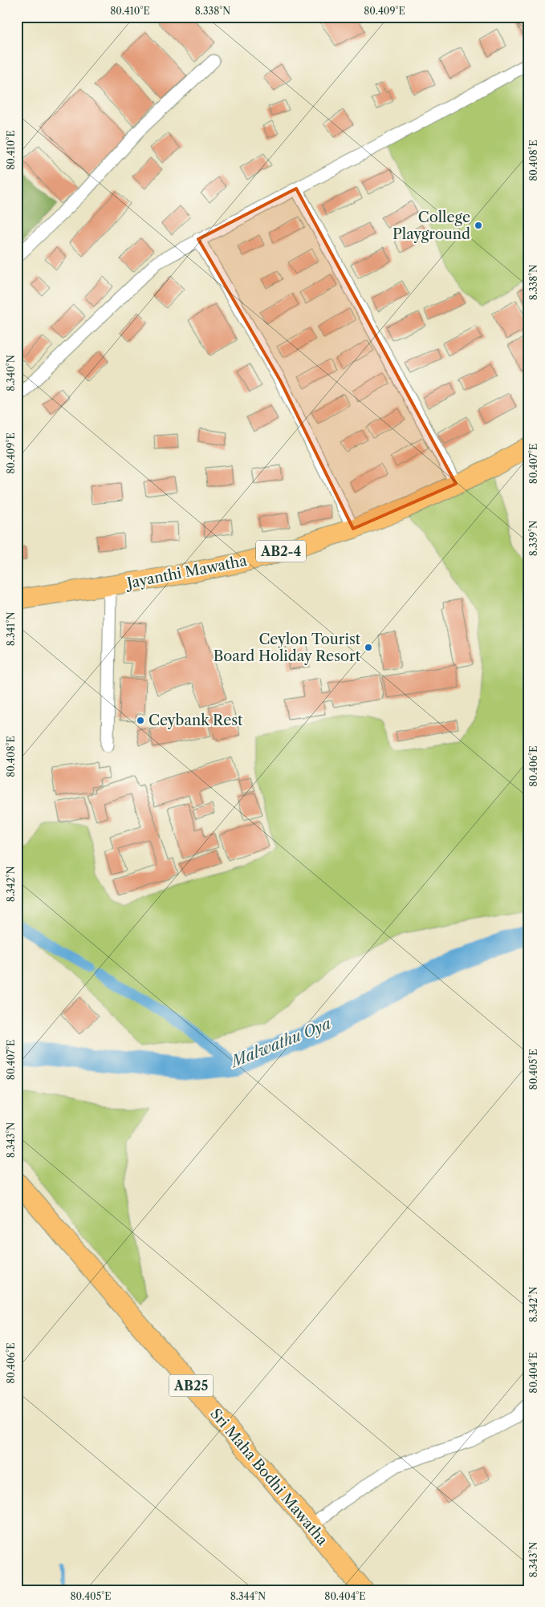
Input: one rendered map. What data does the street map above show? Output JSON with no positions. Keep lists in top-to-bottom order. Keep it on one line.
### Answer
{"streets":{"main road":["AB2-4","Jayanthi Mawatha","AB25","Sri Maha Bodhi Mawatha"]},"water":["Malwathu Oya"],"places":["College Playground","Ceylon Tourist Board Holiday Resort","Ceybank Rest"],"coordinates":["80.410°E","8.338°N","80.409°E","80.408°E","8.340°N","80.407°E","8.339°N","8.341°N","80.406°E","8.342°N","80.405°E","8.343°N","80.404°E","8.344°N"]}
